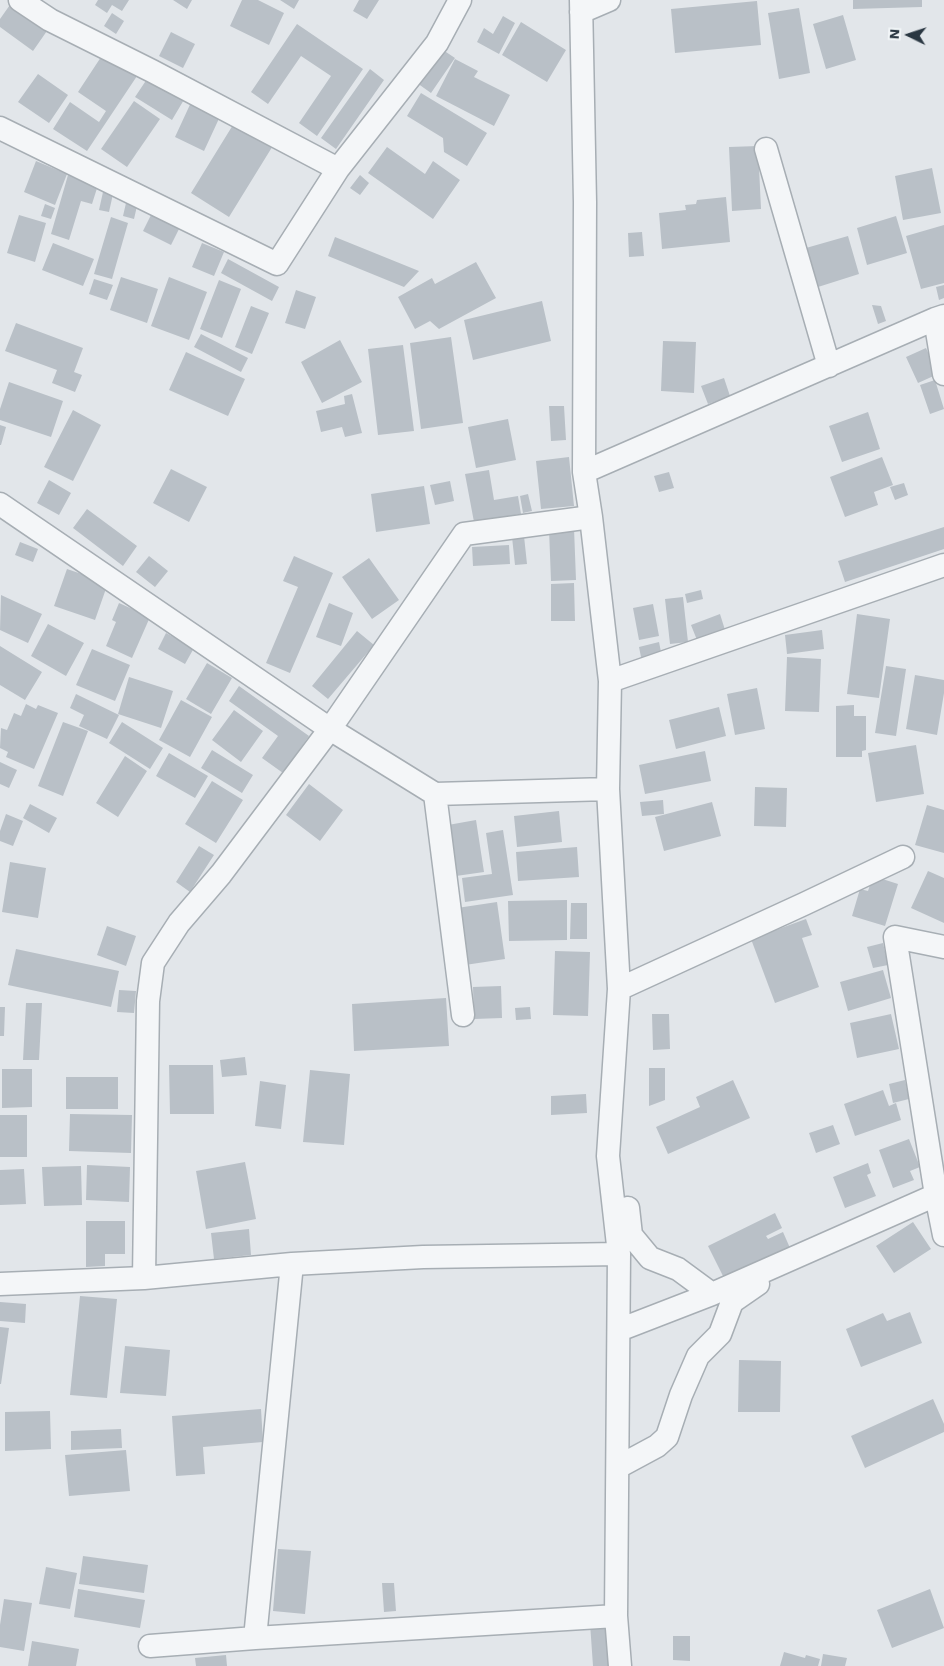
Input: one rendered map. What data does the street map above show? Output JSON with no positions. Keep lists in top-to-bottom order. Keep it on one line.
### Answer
{"north":"left"}
